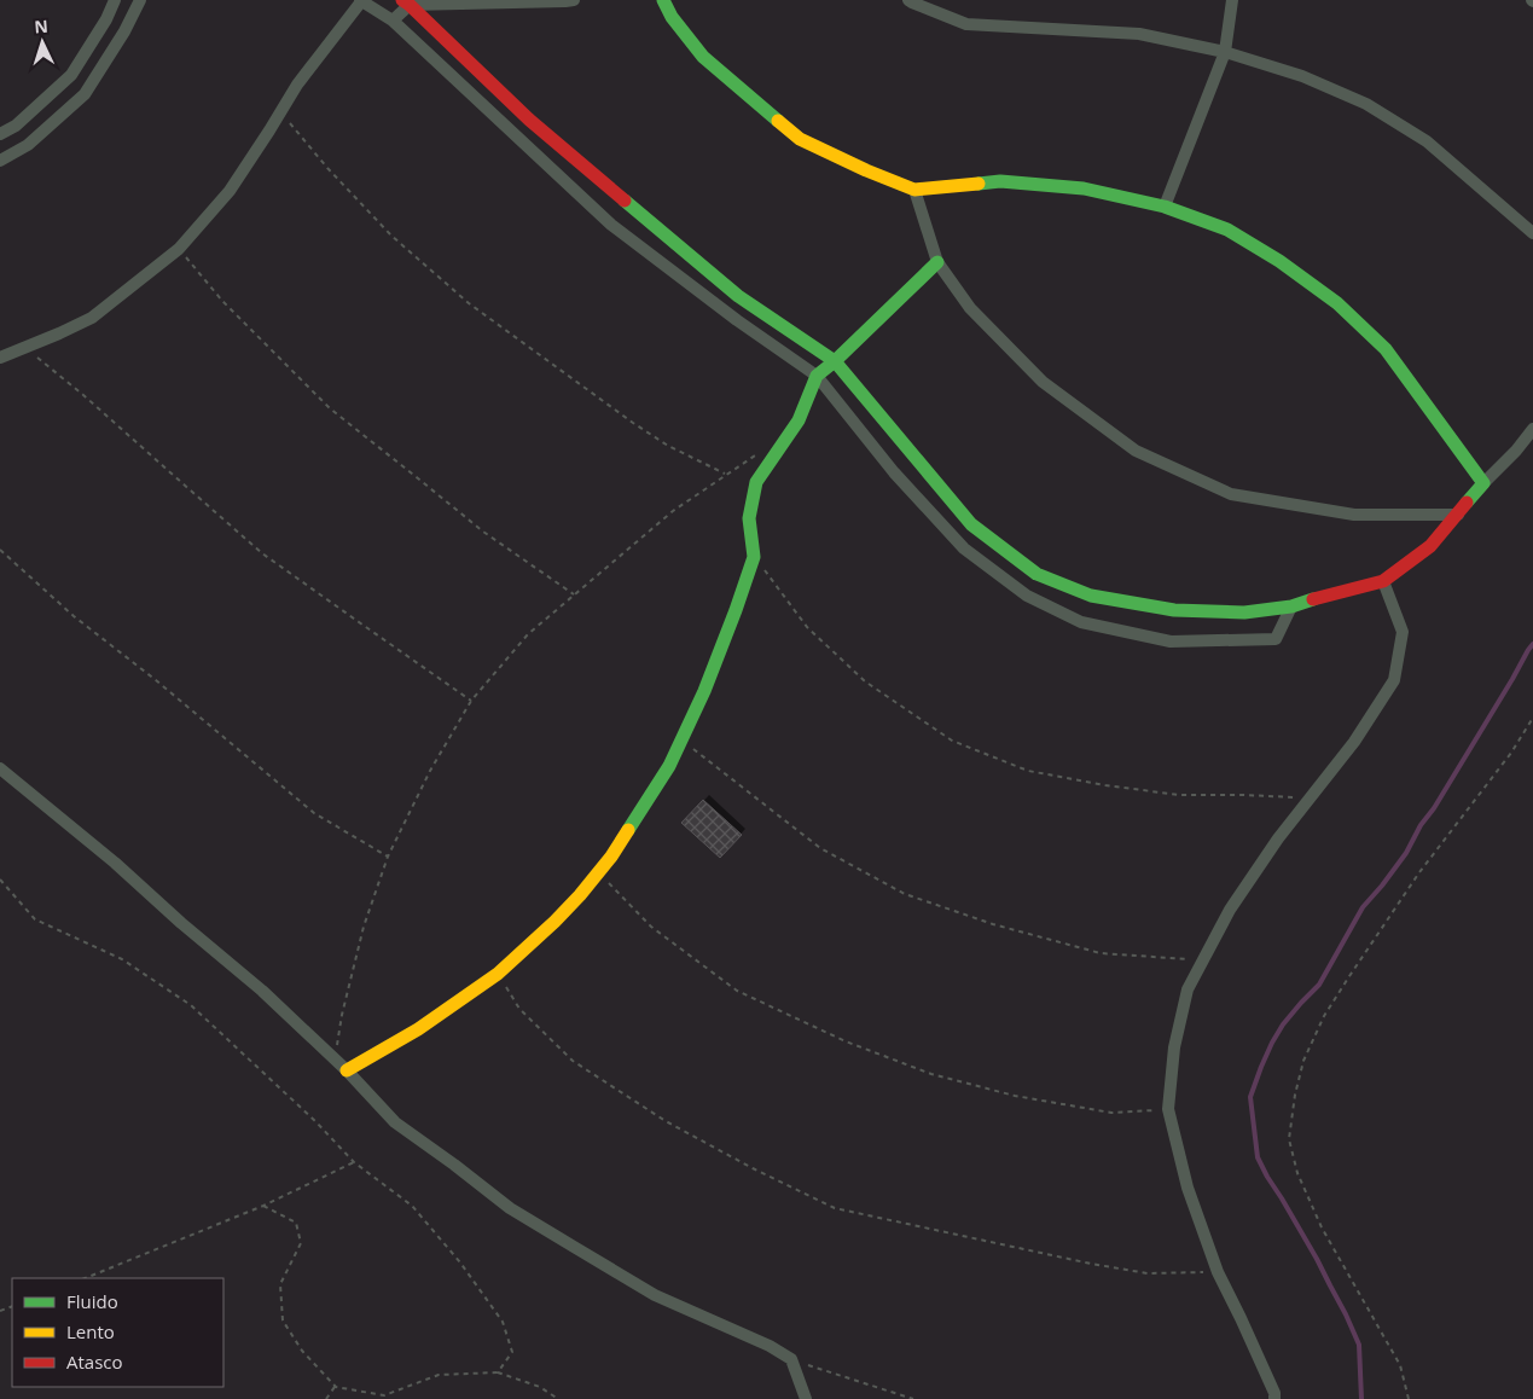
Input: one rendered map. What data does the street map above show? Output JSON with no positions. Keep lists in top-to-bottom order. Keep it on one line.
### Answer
{"legend":["Fluido","Lento","Atasco"],"north":"top"}
